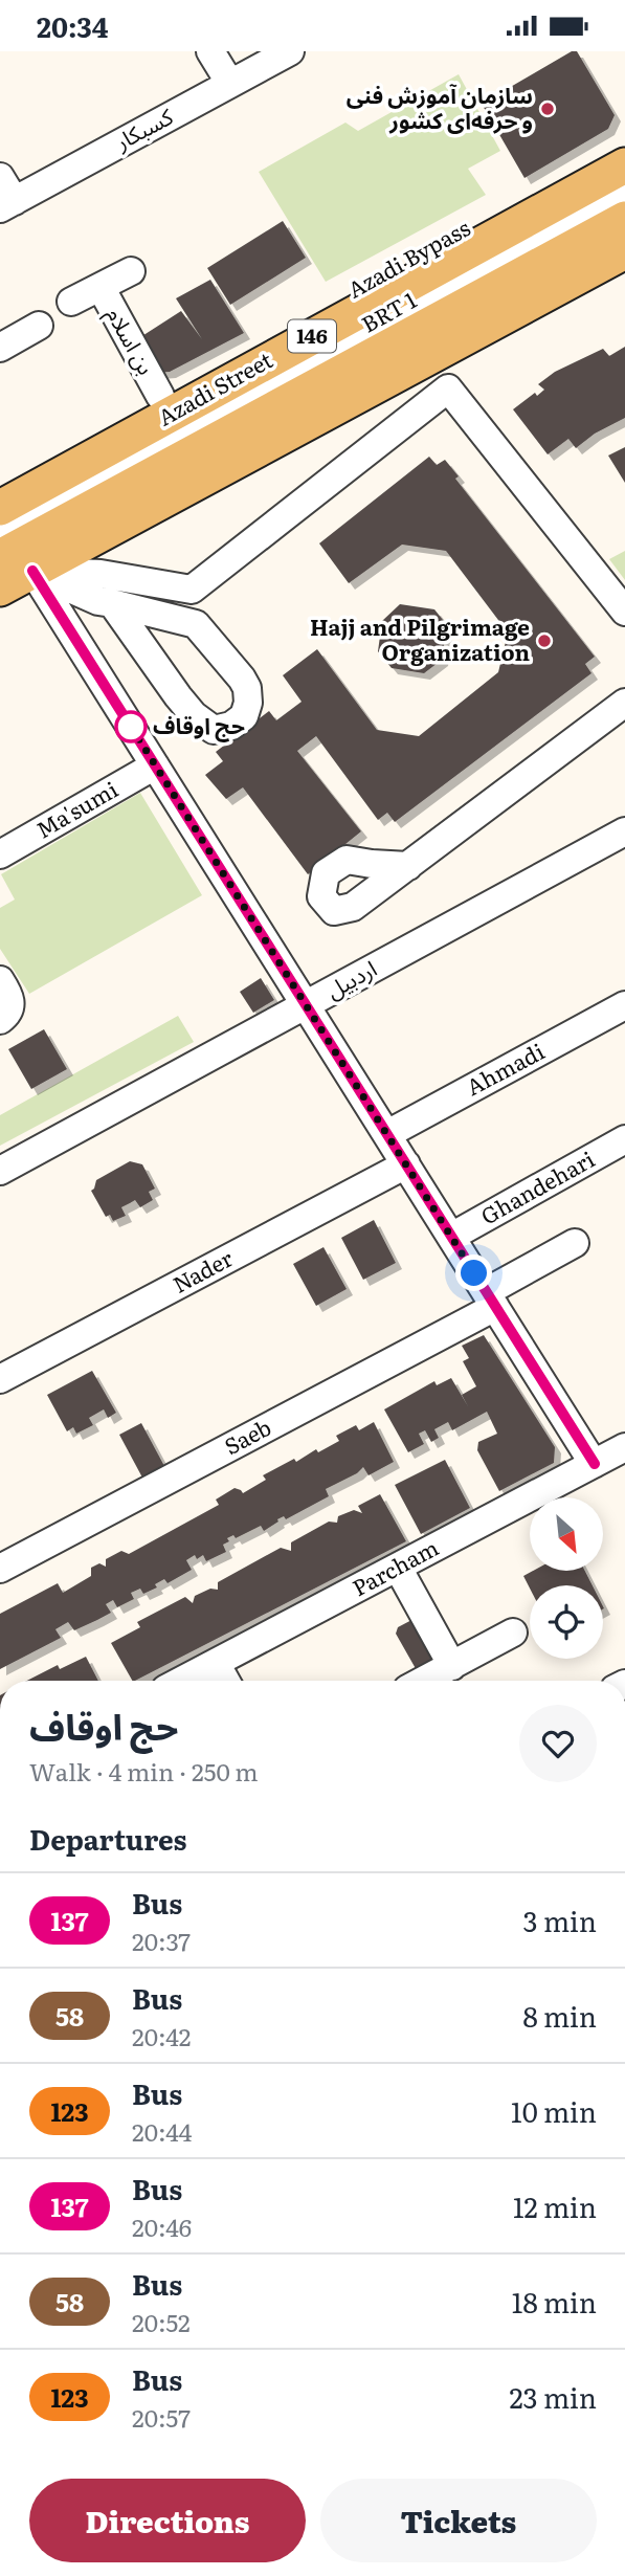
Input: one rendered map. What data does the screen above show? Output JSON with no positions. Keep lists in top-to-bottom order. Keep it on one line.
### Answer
{"streets":{"main road":["Azadi Bypass","146","Azadi Street"],"street":["کسبکار","BRT 1","بن اسلام","Ma'sumi","اردبیل","Ahmadi","Ghandehari","Nader","Saeb","Parcham"]},"crossings":[["Azadi Bypass","بن اسلام"],["BRT 1","Azadi Street"]],"places":["سازمان آموزش فنی و حرفه‌ای کشور","Hajj and Pilgrimage Organization","حج اوقاف"],"lines":["bus line 137"],"north":"bottom right","page":{"status":"20:34","heading":[["حج اوقاف","Walk · 4 min · 250 m"],"Departures"],"list":[{"mark":"137","name":"Bus","note":"20:37","value":"3 min"},{"mark":"58","name":"Bus","note":"20:42","value":"8 min"},{"mark":"123","name":"Bus","note":"20:44","value":"10 min"},{"mark":"137","name":"Bus","note":"20:46","value":"12 min"},{"mark":"58","name":"Bus","note":"20:52","value":"18 min"},{"mark":"123","name":"Bus","note":"20:57","value":"23 min"}],"buttons":["Directions","Tickets"]}}
